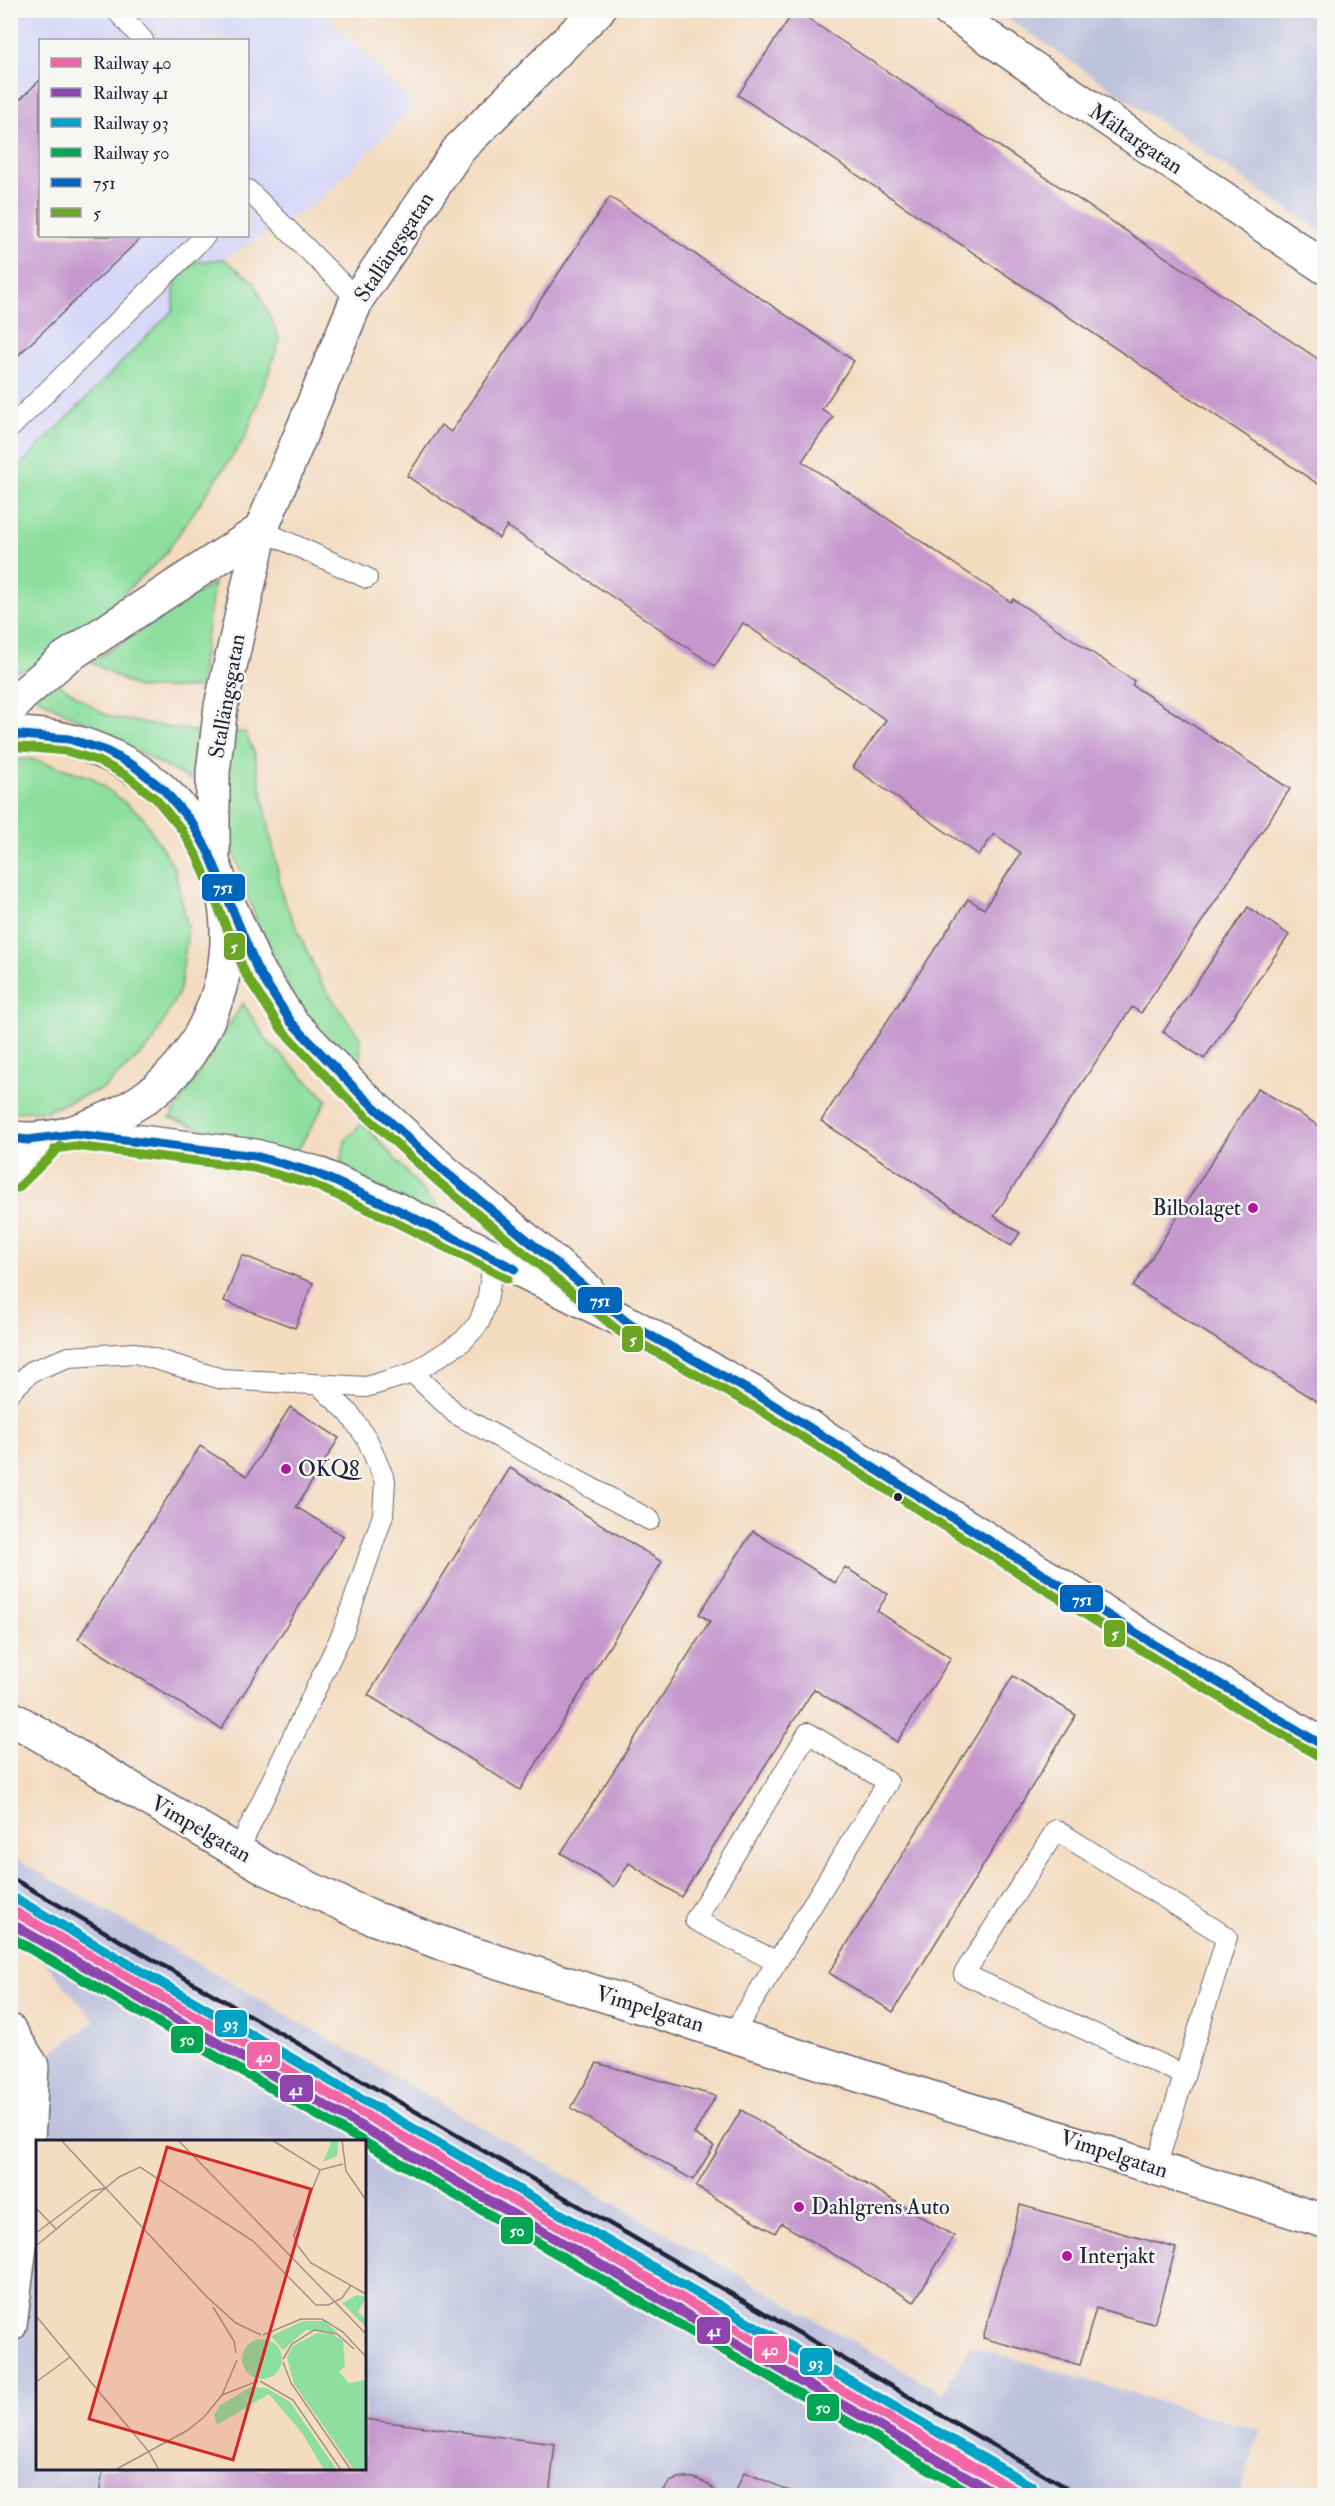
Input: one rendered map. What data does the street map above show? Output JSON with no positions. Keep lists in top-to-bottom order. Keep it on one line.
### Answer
{"streets":{"street":["Mältargatan","Stallängsgatan","Vimpelgatan"]},"places":["Bilbolaget","OKQ8","Dahlgrens Auto","Interjakt"],"lines":["transit line 751","transit line 5","rail line 93","rail line 40","rail line 41","rail line 50"],"legend":["Railway 40","Railway 41","Railway 93","Railway 50","751","5"]}
